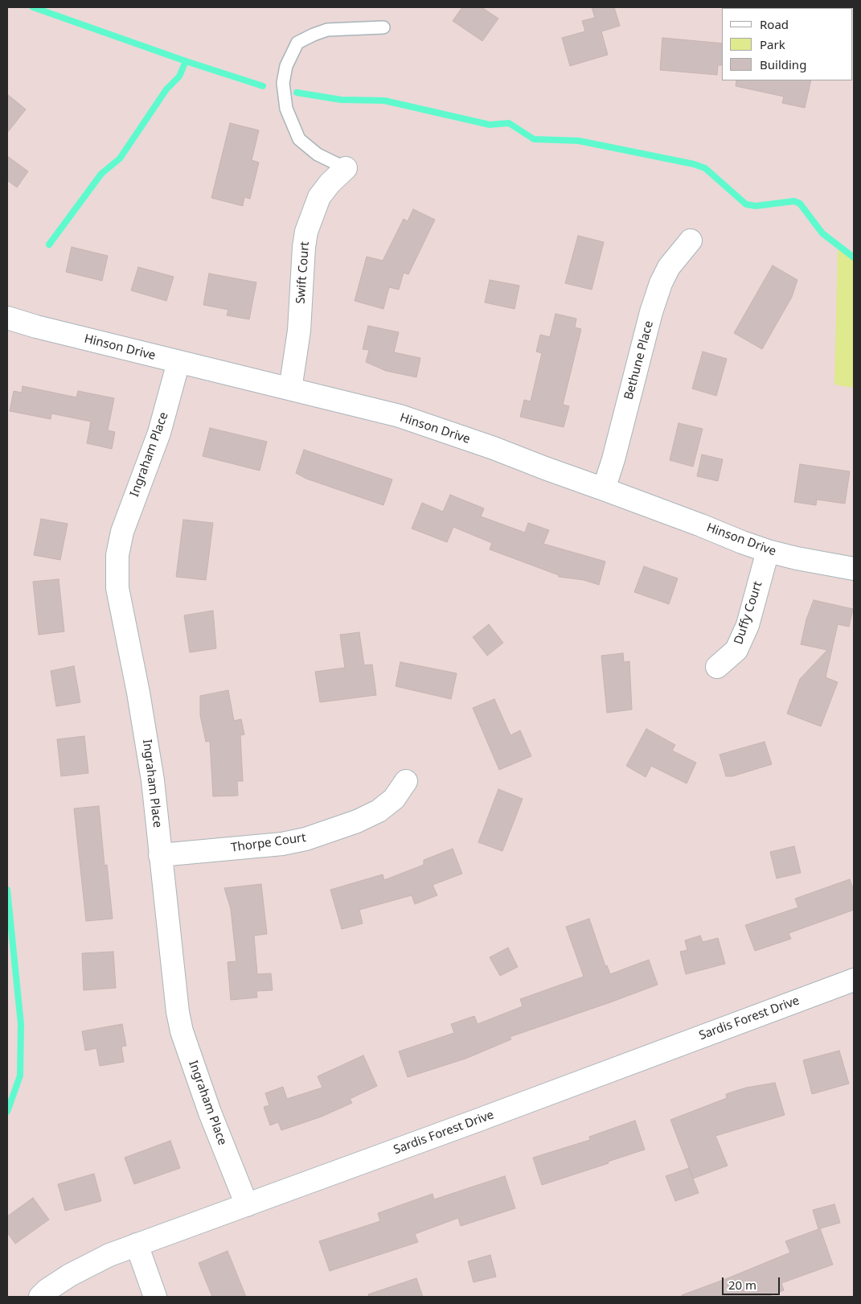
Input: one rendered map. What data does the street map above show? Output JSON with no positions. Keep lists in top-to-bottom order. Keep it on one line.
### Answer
{"streets":{"street":["Swift Court","Hinson Drive","Bethune Place","Ingraham Place","Duffy Court","Thorpe Court","Sardis Forest Drive"]},"crossings":[["Swift Court","Hinson Drive"],["Hinson Drive","Bethune Place"],["Hinson Drive","Ingraham Place"],["Hinson Drive","Duffy Court"],["Ingraham Place","Thorpe Court"],["Ingraham Place","Sardis Forest Drive"]],"legend":["Road","Park","Building"],"scale_bar":"20 m"}
